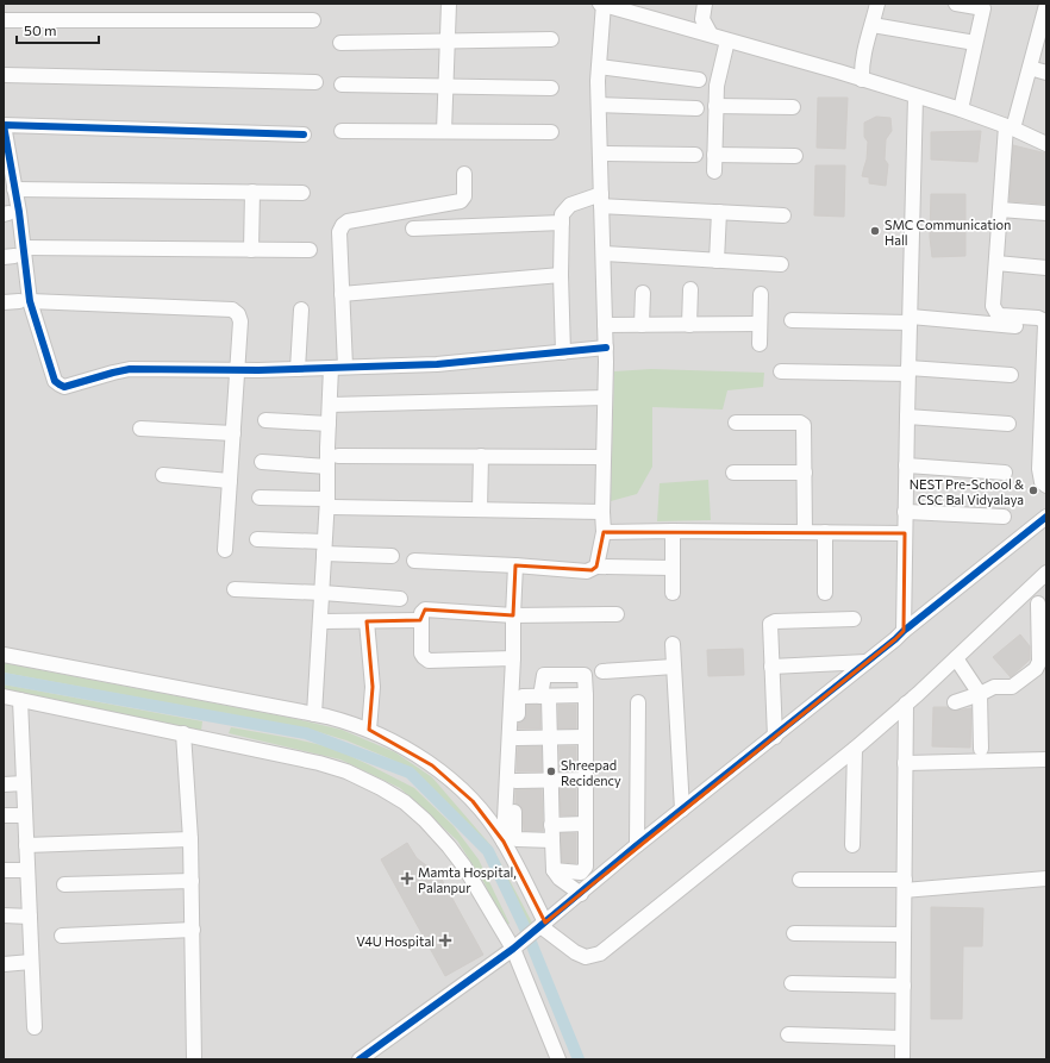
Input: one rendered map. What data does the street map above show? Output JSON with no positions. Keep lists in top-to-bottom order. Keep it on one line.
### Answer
{"places":{"other":["SMC Communication Hall","NEST Pre-School & CSC Bal Vidyalaya","Shreepad Recidency"],"health":["Mamta Hospital, Palanpur","V4U Hospital"]},"scale_bar":"50 m"}
